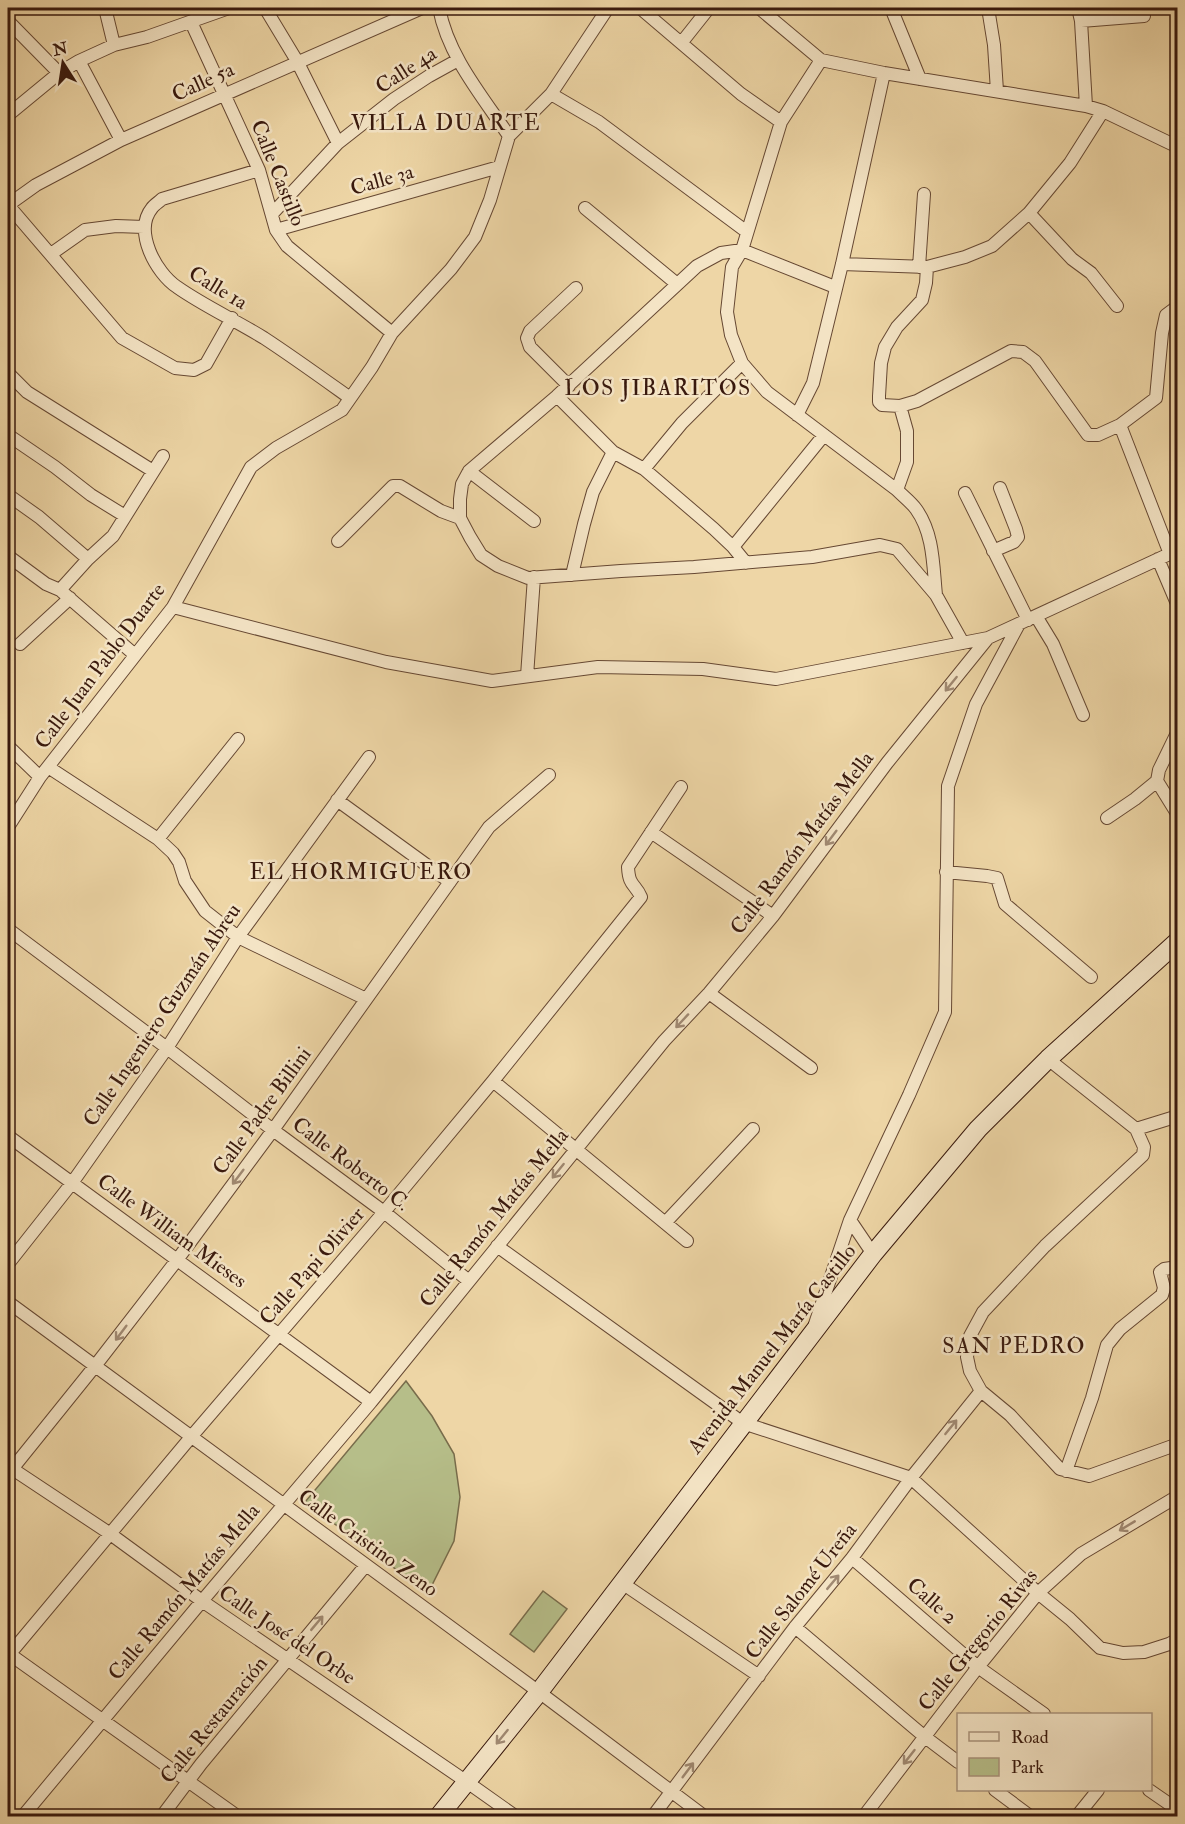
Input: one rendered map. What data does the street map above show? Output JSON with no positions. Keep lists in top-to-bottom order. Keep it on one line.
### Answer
{"streets":{"street":["Calle 4a","Calle 5a","Calle Castillo","Calle 3a","Calle 1a","Calle Juan Pablo Duarte","Calle Ramón Matías Mella","Calle Ingeniero Guzmán Abreu","Calle Padre Billini","Calle Roberto C.","Calle William Mieses","Calle Papi Olivier","Avenida Manuel María Castillo","Calle Cristino Zeno","Calle Salomé Ureña","Calle 2","Calle José del Orbe","Calle Gregorio Rivas","Calle Restauración"]},"crossings":[["Calle 4a","Calle Castillo"],["Calle 5a","Calle Castillo"],["Calle Castillo","Calle 3a"],["Calle Castillo","Calle Juan Pablo Duarte"],["Calle 3a","Calle Juan Pablo Duarte"],["Calle 1a","Calle Juan Pablo Duarte"],["Calle Ramón Matías Mella","Calle Roberto C."],["Calle Ramón Matías Mella","Calle William Mieses"],["Calle Ramón Matías Mella","Calle Cristino Zeno"],["Calle Ramón Matías Mella","Calle José del Orbe"],["Calle Ingeniero Guzmán Abreu","Calle Roberto C."],["Calle Ingeniero Guzmán Abreu","Calle William Mieses"],["Calle Padre Billini","Calle Roberto C."],["Calle Padre Billini","Calle William Mieses"],["Calle Padre Billini","Calle Cristino Zeno"],["Calle Padre Billini","Calle José del Orbe"],["Calle Roberto C.","Calle Papi Olivier"],["Calle William Mieses","Calle Papi Olivier"],["Calle Papi Olivier","Calle Cristino Zeno"],["Calle Papi Olivier","Calle José del Orbe"],["Avenida Manuel María Castillo","Calle Cristino Zeno"],["Avenida Manuel María Castillo","Calle José del Orbe"],["Calle Cristino Zeno","Calle Salomé Ureña"],["Calle Cristino Zeno","Calle Restauración"],["Calle Salomé Ureña","Calle 2"],["Calle 2","Calle Gregorio Rivas"],["Calle José del Orbe","Calle Restauración"]],"one_way":["Calle Salomé Ureña","Calle Gregorio Rivas","Calle Restauración"],"districts":["VILLA DUARTE","LOS JIBARITOS","EL HORMIGUERO","SAN PEDRO"],"legend":["Road","Park"],"north":"top"}
